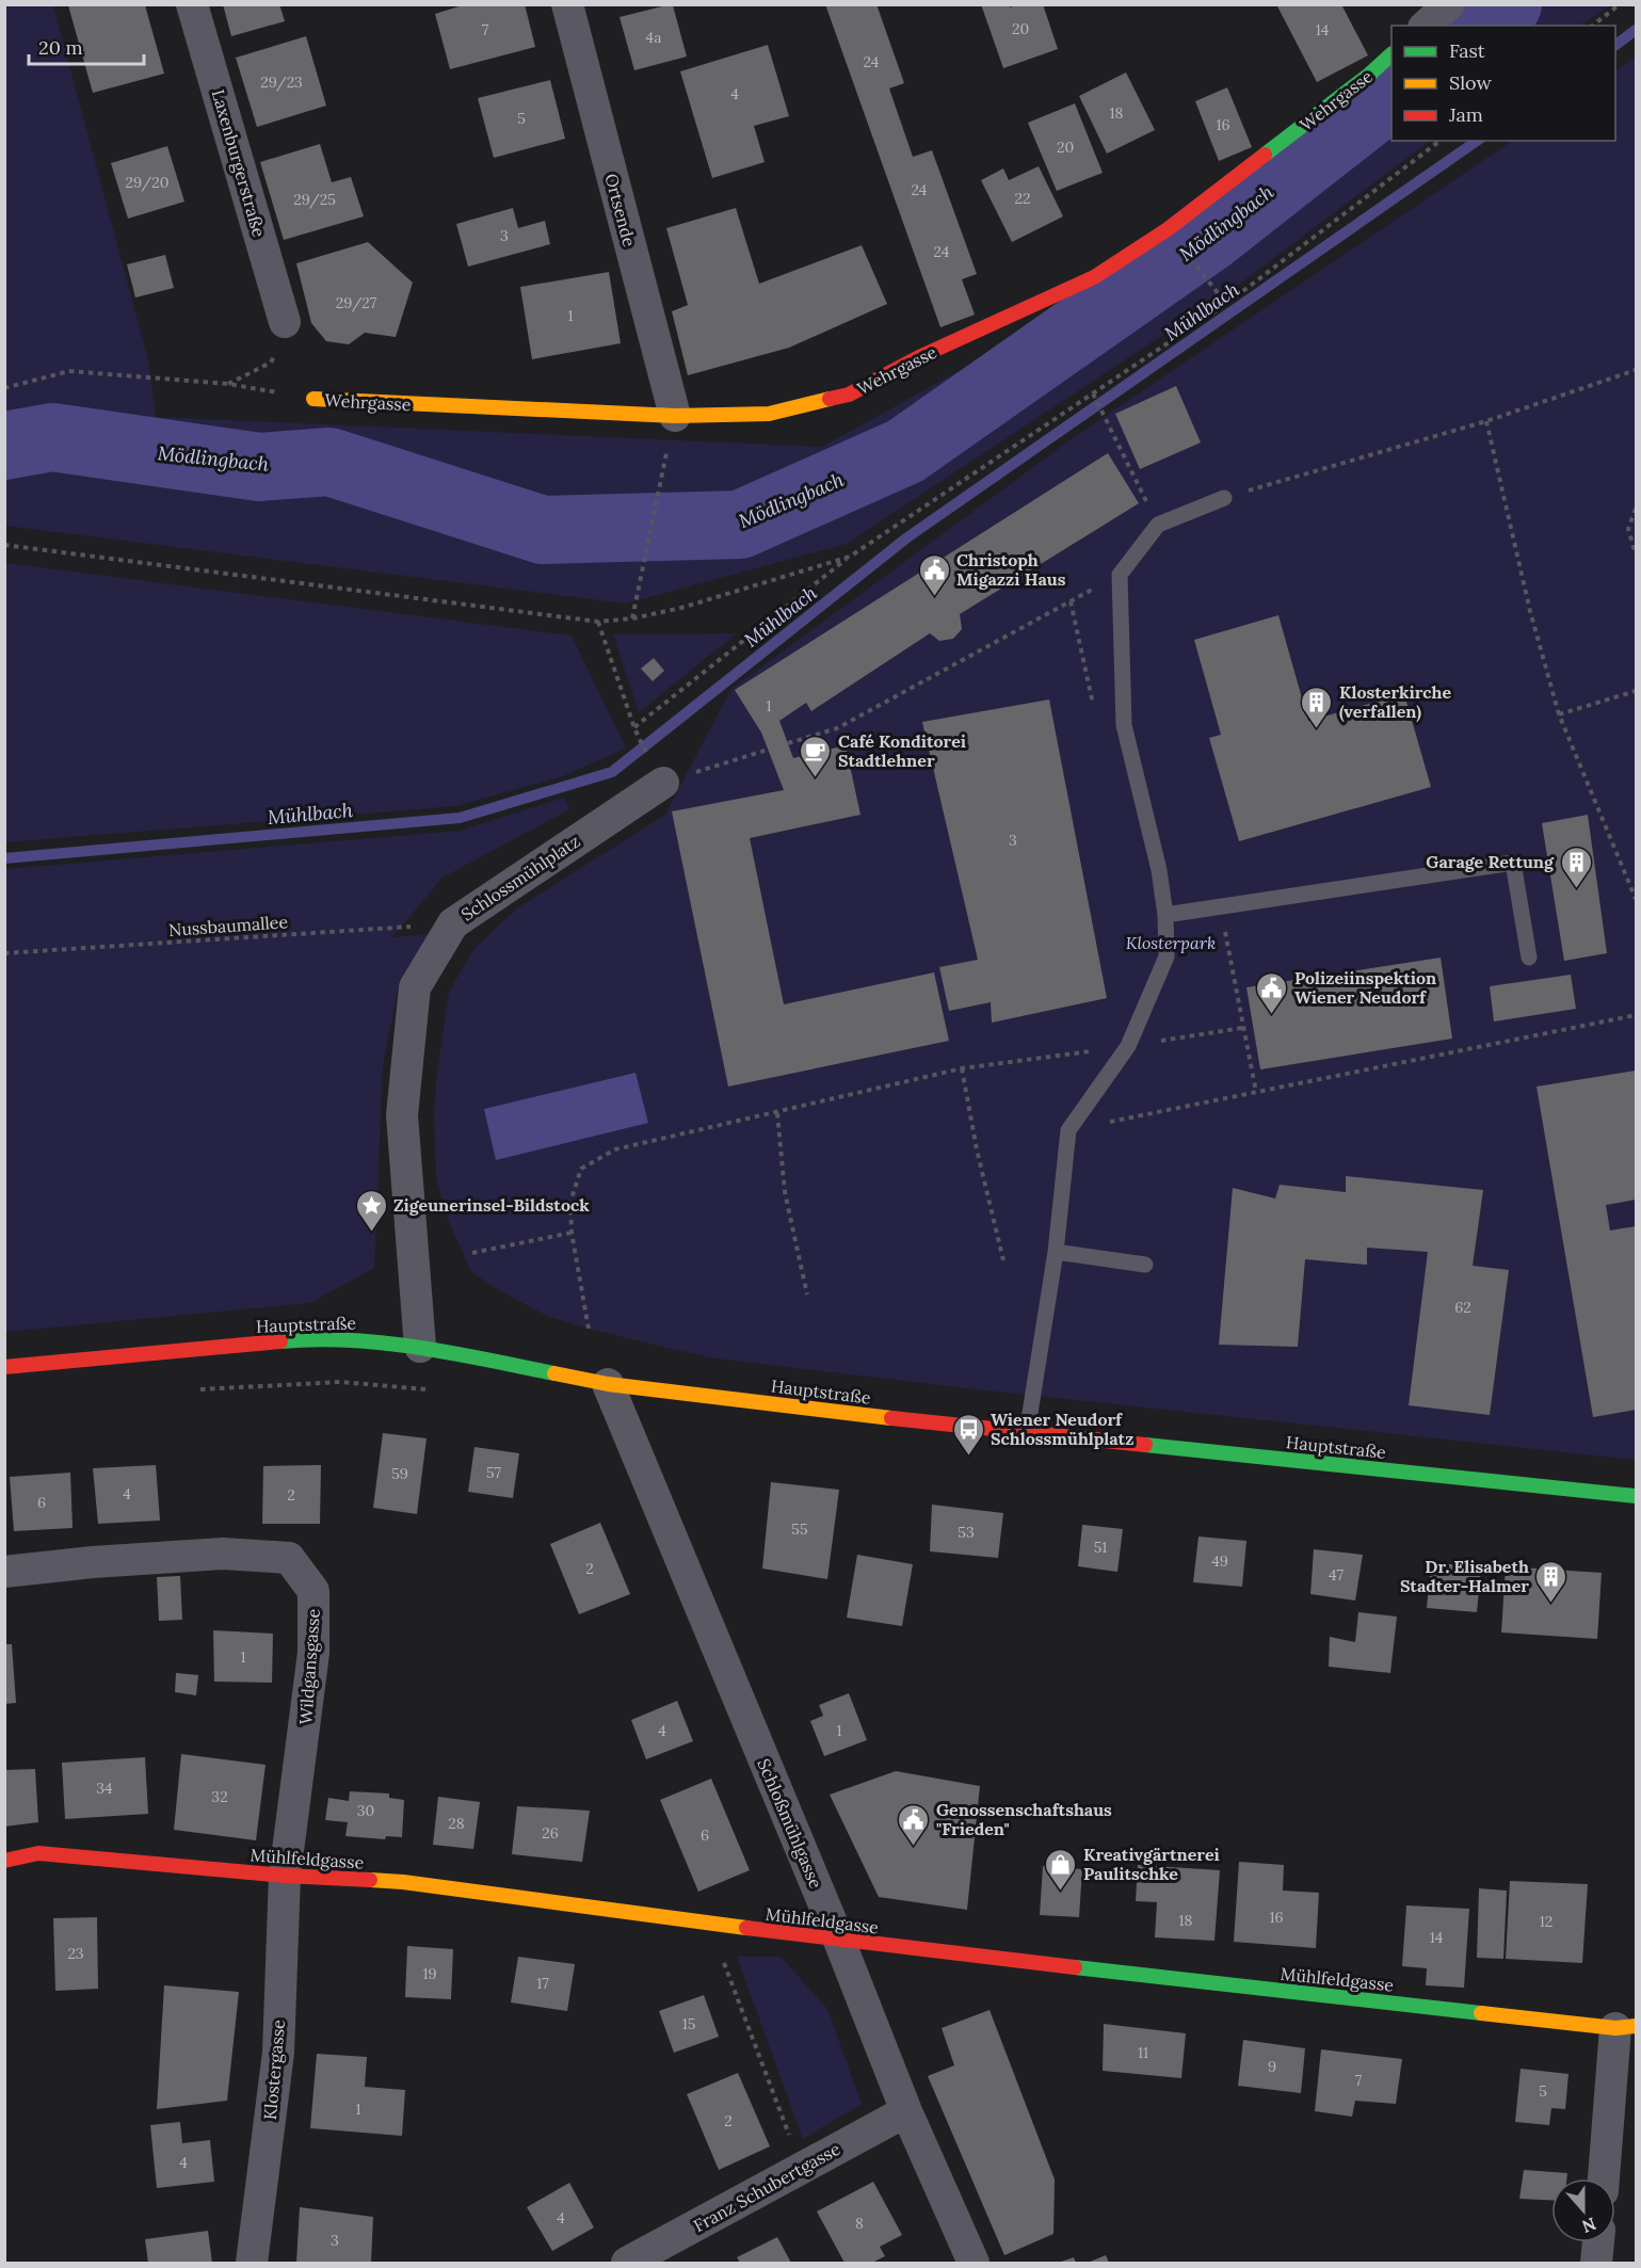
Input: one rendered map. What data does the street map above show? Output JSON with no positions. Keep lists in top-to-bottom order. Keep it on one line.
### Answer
{"streets":{"street":["Wehrgasse","Laxenburgerstraße","Ortsende","Schlossmühlplatz","Hauptstraße","Wildgansgasse","Schloßmühlgasse","Mühlfeldgasse","Klostergasse","Franz Schubertgasse"],"path":["Nussbaumallee"]},"crossings":[["Wehrgasse","Ortsende"],["Schlossmühlplatz","Nussbaumallee"],["Schlossmühlplatz","Hauptstraße"],["Hauptstraße","Schloßmühlgasse"],["Wildgansgasse","Mühlfeldgasse"],["Wildgansgasse","Klostergasse"],["Schloßmühlgasse","Mühlfeldgasse"],["Schloßmühlgasse","Franz Schubertgasse"],["Mühlfeldgasse","Klostergasse"]],"water":["Mödlingbach","Mühlbach"],"parks":["Klosterpark"],"places":{"public building":["Christoph Migazzi Haus","Polizeiinspektion Wiener Neudorf","Genossenschaftshaus \"Frieden\""],"building":["Klosterkirche (verfallen)","Garage Rettung","Dr. Elisabeth Stadter-Halmer"],"cafe":["Café Konditorei Stadtlehner"],"place":["Zigeunerinsel-Bildstock"],"bus stop":["Wiener Neudorf Schlossmühlplatz"],"shop":["Kreativgärtnerei Paulitschke"]},"house_numbers":["20","7","14","4a","24","29/23","4","18","5","16","20","29/20","24","22","29/25","3","24","29/27","1","1","3","62","57","59","4","2","6","55","53","51","49","2","47","1","4","1","34","32","30","28","26","6","16","18","12","14","23","19","17","15","11","9","7","5","1","2","4","4","8","3"],"legend":["Fast","Slow","Jam"],"scale_bar":"20 m","north":"bottom"}
